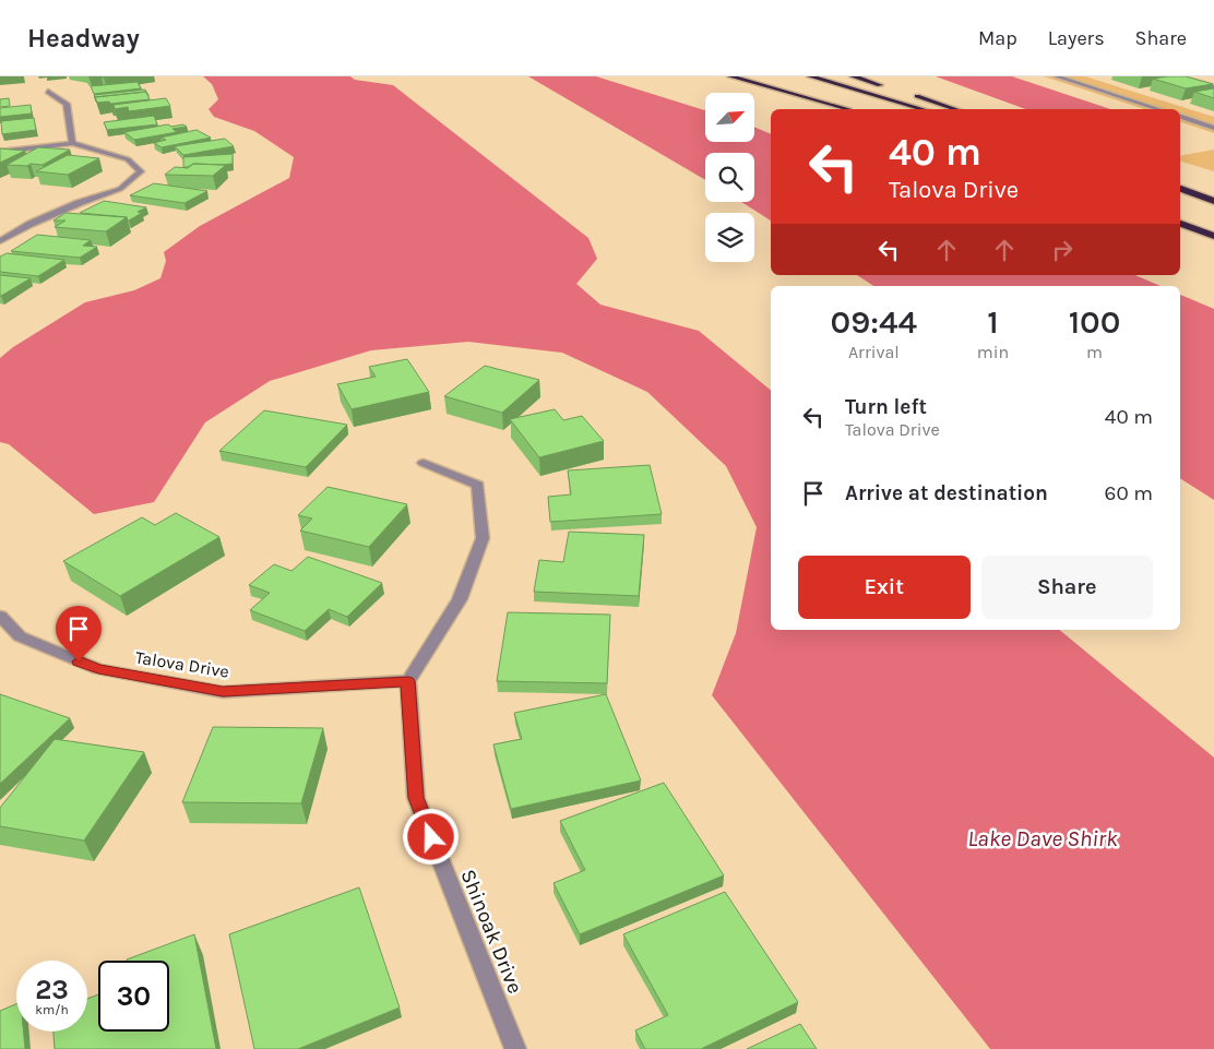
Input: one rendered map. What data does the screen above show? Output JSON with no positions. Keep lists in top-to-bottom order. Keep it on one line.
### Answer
{"streets":{"street":["Talova Drive","Shinoak Drive"]},"crossings":[["Talova Drive","Shinoak Drive"]],"water":["Lake Dave Shirk"],"north":"top right","page":{"header":"Headway","nav":["Map","Layers","Share"],"turn":["40 m","Talova Drive"],"eta":["09:44","Arrival","1","min","100","m"],"list":[{"name":"Turn left","note":"Talova Drive","value":"40 m"},{"name":"Arrive at destination","value":"60 m"}],"buttons":["Exit","Share"],"speed":"23 km/h","limit":"30"}}
